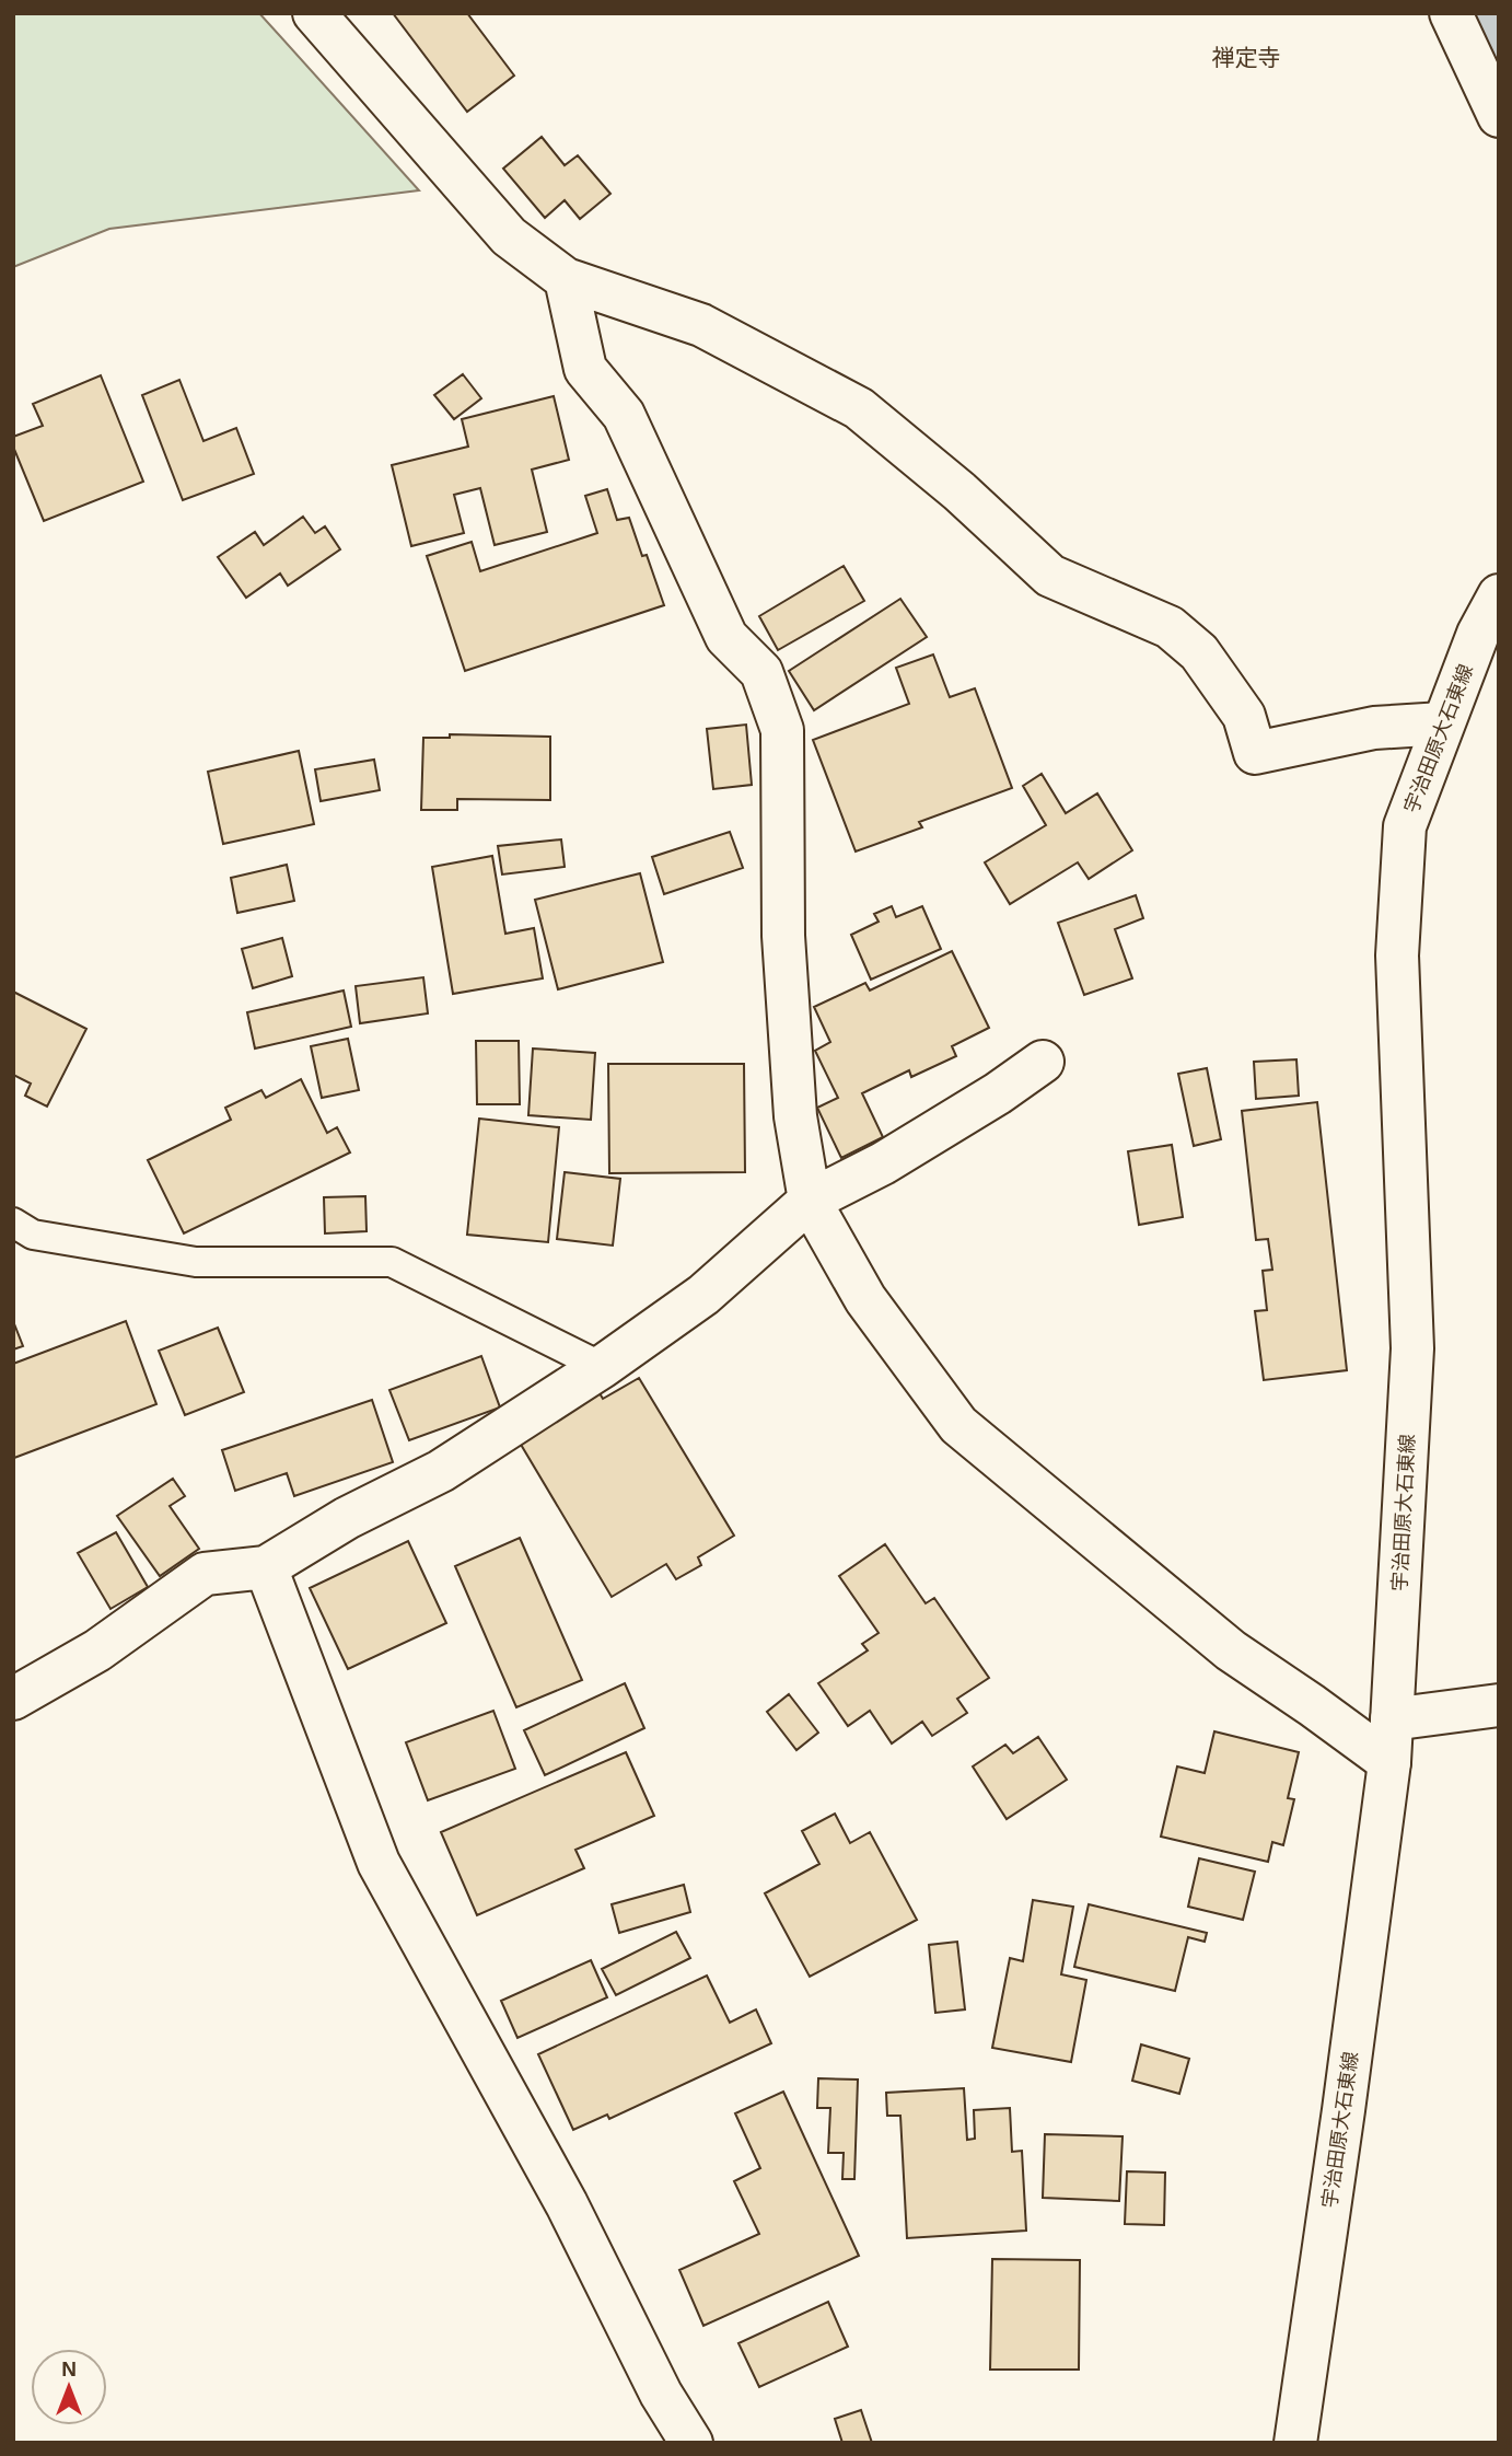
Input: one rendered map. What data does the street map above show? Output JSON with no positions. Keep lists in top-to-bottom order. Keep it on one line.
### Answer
{"streets":{"street":["宇治田原大石東線"]},"districts":["禅定寺"],"north":"top"}
